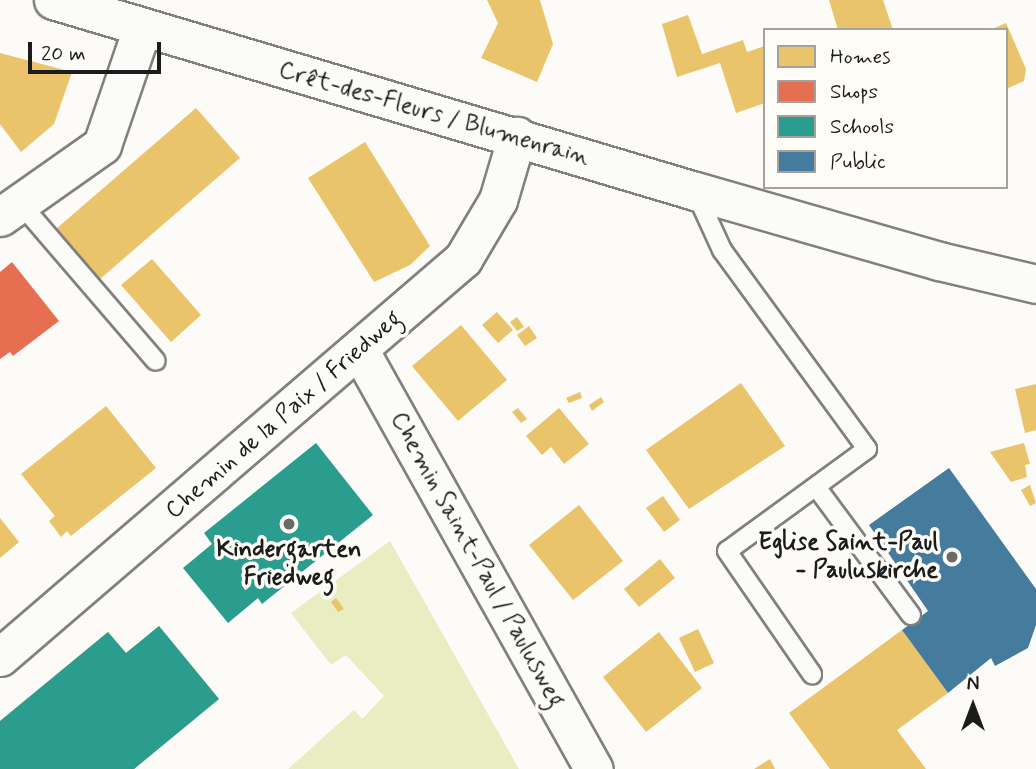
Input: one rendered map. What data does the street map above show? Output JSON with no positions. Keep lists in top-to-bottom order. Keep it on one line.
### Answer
{"streets":{"street":["Crêt-des-Fleurs / Blumenrain","Chemin de la Paix / Friedweg","Chemin Saint-Paul / Paulusweg"]},"crossings":[["Crêt-des-Fleurs / Blumenrain","Chemin de la Paix / Friedweg"],["Chemin de la Paix / Friedweg","Chemin Saint-Paul / Paulusweg"]],"places":["Kindergarten Friedweg","Eglise Saint-Paul - Pauluskirche"],"legend":["Homes","Shops","Schools","Public"],"scale_bar":"20 m","north":"top"}
